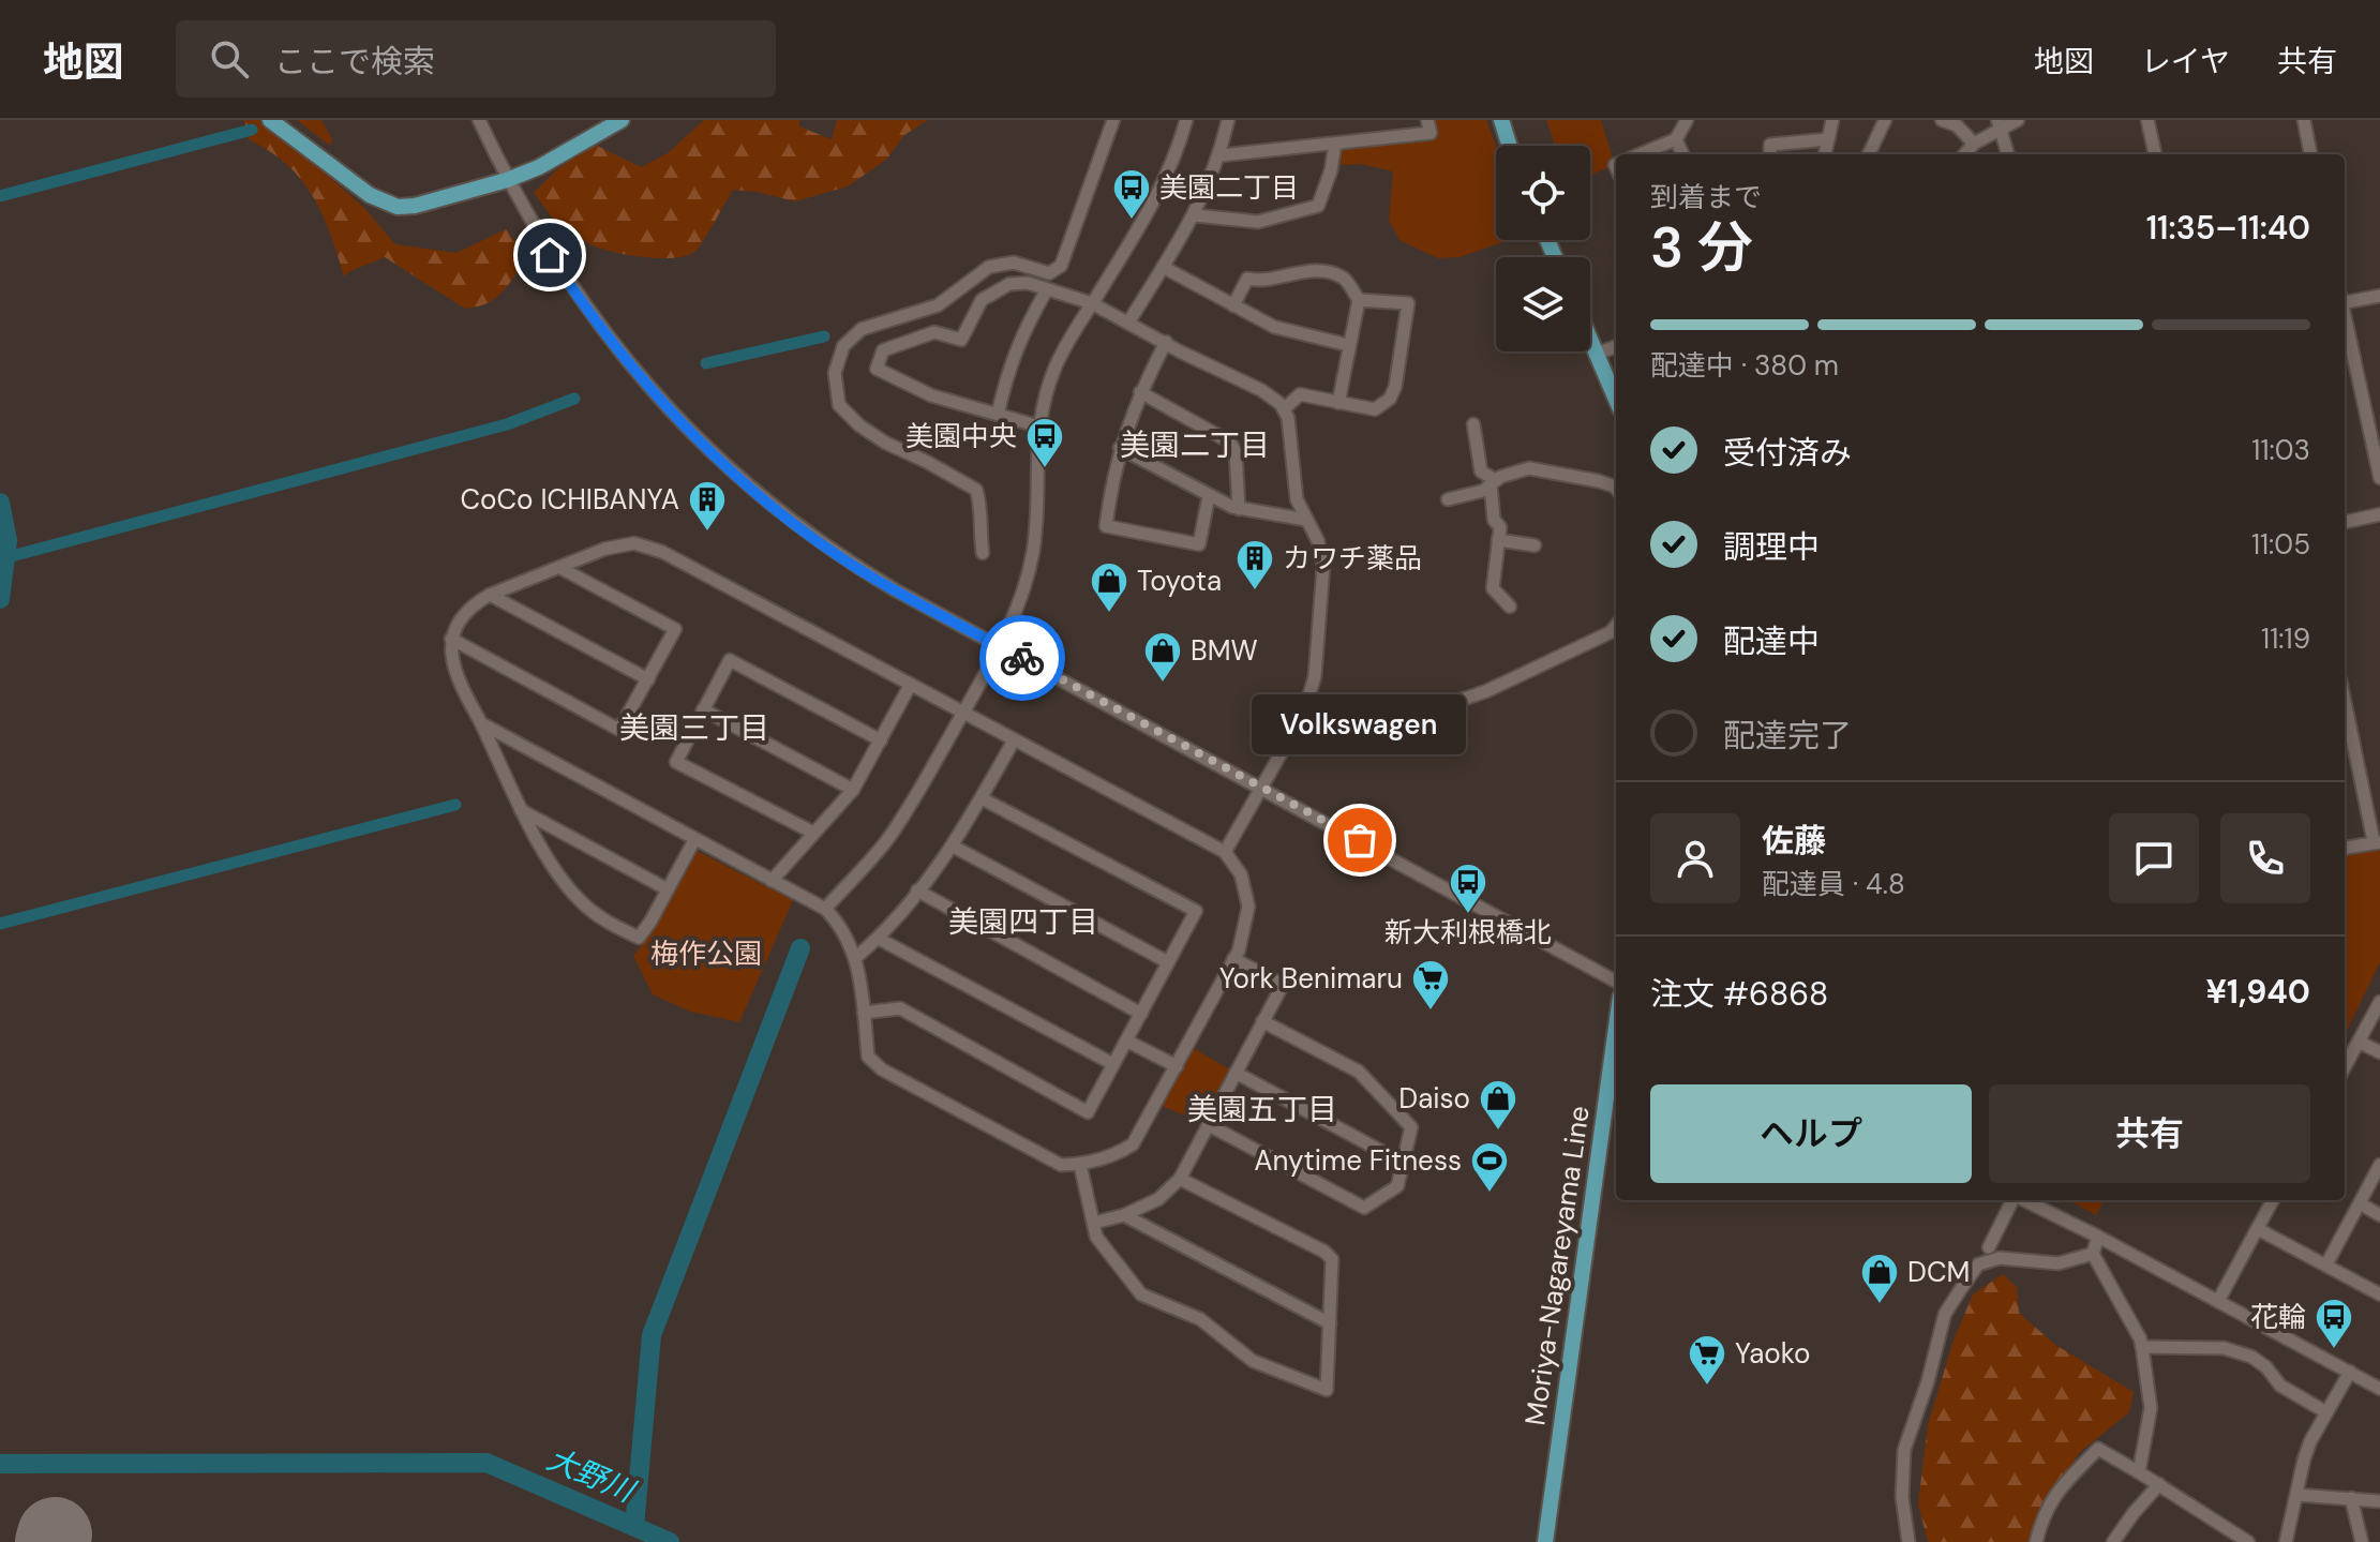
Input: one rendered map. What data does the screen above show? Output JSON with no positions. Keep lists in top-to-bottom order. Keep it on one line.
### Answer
{"streets":{"main road":["Moriya-Nagareyama Line"]},"districts":["美園二丁目","美園三丁目","美園四丁目","美園五丁目"],"water":["大野川"],"parks":["梅作公園"],"places":{"bus stop":["美園二丁目","美園中央","新大利根橋北","花輪"],"building":["CoCo ICHIBANYA","カワチ薬品"],"shop":["Toyota","BMW","Daiso","DCM"],"other":["Volkswagen"],"supermarket":["York Benimaru","Yaoko"],"sports":["Anytime Fitness"]},"page":{"header":"地図","search":"ここで検索","nav":["地図","レイヤ","共有"],"heading":["3 分","到着まで","11:35–11:40"],"panel":["佐藤","配達員 · 4.8","注文 #6868","¥1,940"],"bar":"配達中 · 380 m","list":[["受付済み","11:03"],["調理中","11:05"],["配達中","11:19"],"配達完了"],"bubble":"Volkswagen","buttons":["ヘルプ","共有"]}}
